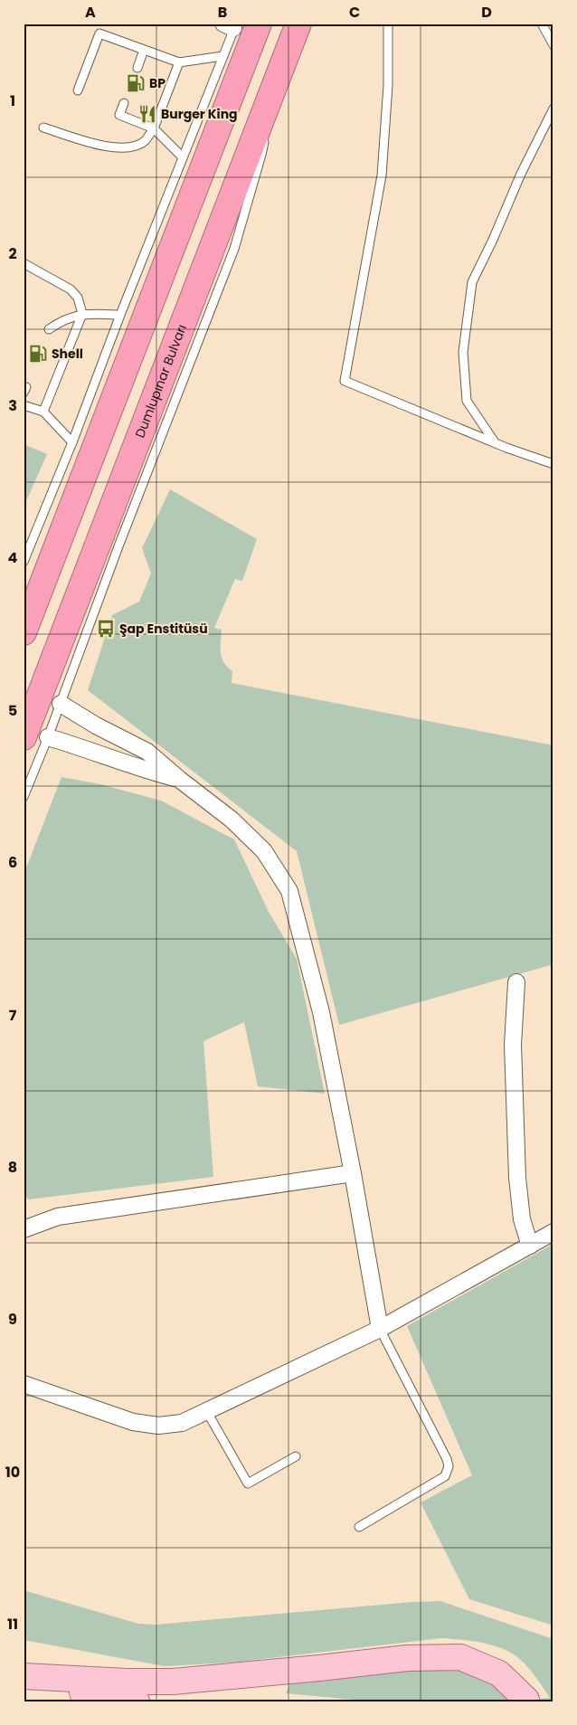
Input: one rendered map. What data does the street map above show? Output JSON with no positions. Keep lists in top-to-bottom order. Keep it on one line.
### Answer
{"streets":{"highway":["Dumlupınar Bulvarı"]},"places":{"fuel station":["BP","Shell"],"restaurant":["Burger King"],"bus stop":["Şap Enstitüsü"]},"grid":{"columns":["A","B","C","D"],"rows":["1","2","3","4","5","6","7","8","9","10","11"]}}
